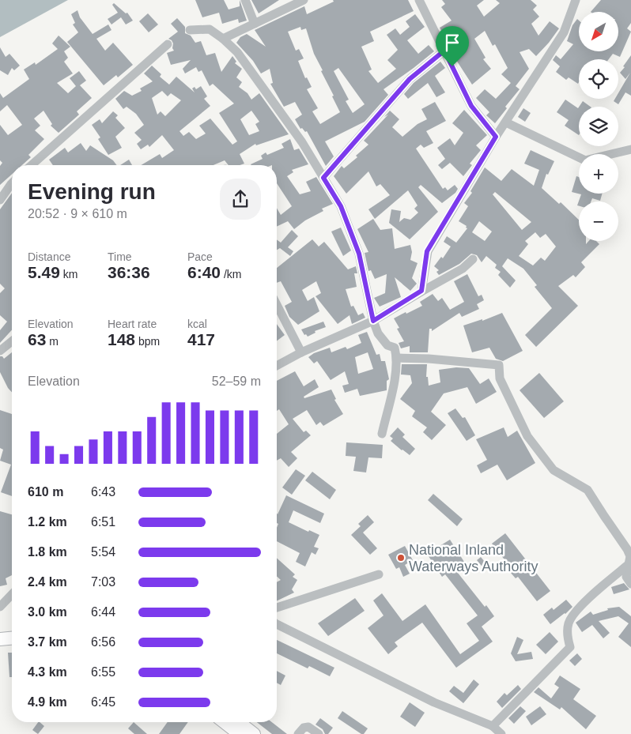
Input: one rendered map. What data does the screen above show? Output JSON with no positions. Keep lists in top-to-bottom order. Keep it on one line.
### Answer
{"places":["National Inland Waterways Authority"],"north":"bottom left","page":{"map_buttons":["+","−"],"heading":["Evening run","20:52 · 9 × 610 m"],"stats":[["Distance","5.49 km"],["Time","36:36"],["Pace","6:40 /km"],["Elevation","63 m"],["Heart rate","148 bpm"],["kcal","417"]],"chart":["Elevation","52–59 m"],"list":[{"name":"610 m","note":"6:43"},{"name":"1.2 km","note":"6:51"},{"name":"1.8 km","note":"5:54"},{"name":"2.4 km","note":"7:03"},{"name":"3.0 km","note":"6:44"},{"name":"3.7 km","note":"6:56"},{"name":"4.3 km","note":"6:55"},{"name":"4.9 km","note":"6:45"}]}}
